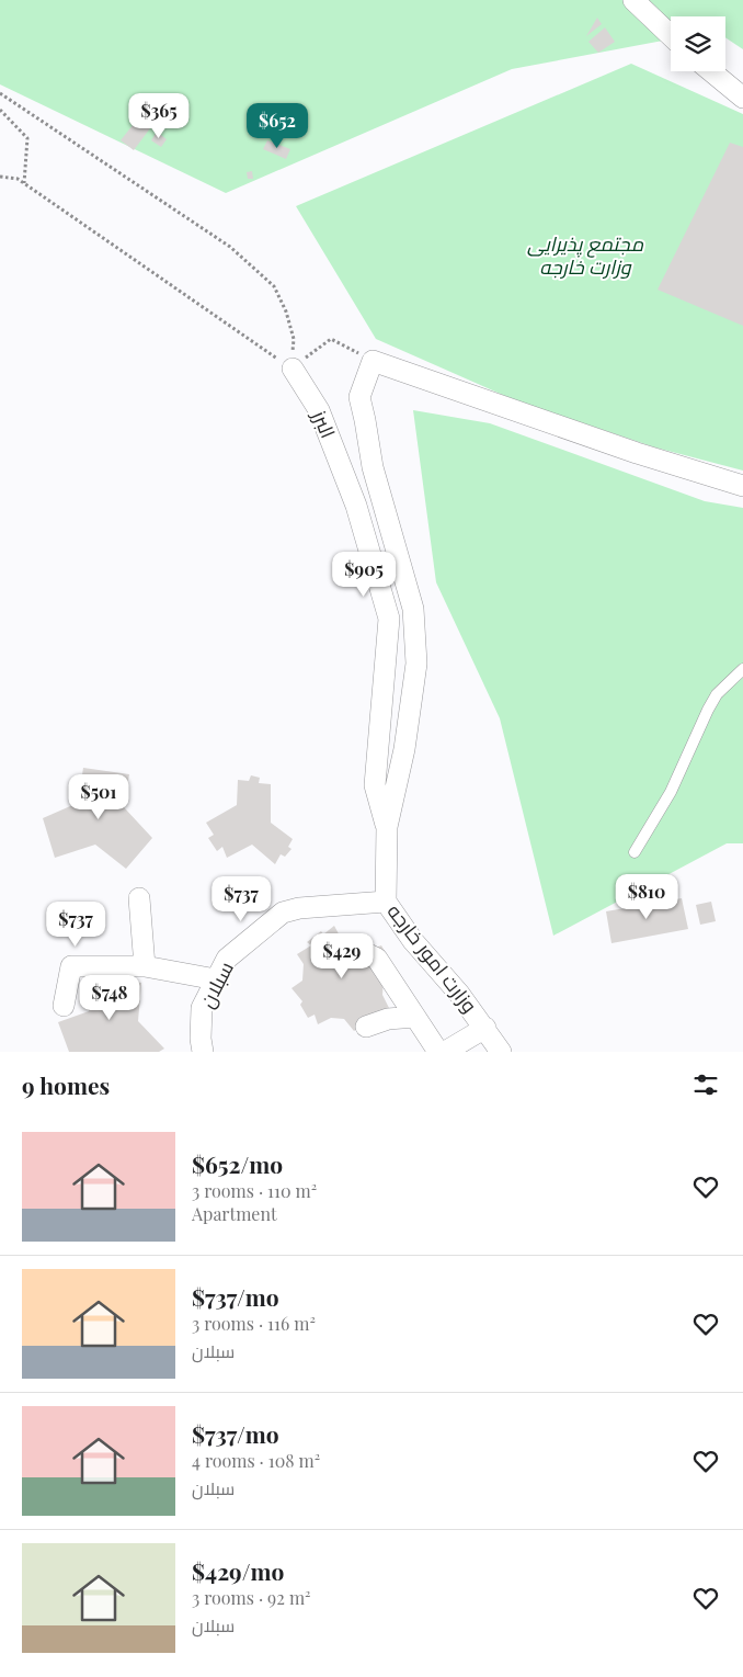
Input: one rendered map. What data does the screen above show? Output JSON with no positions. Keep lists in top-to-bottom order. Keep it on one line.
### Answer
{"streets":{"street":["البرز","وزارت امور خارجه","سبلان"]},"crossings":[["البرز","وزارت امور خارجه"],["وزارت امور خارجه","سبلان"]],"parks":["مجتمع پذیرایی وزارت خارجه"],"page":{"price":["$365","$652","$905","$501","$810","$737","$737","$429","$748"],"heading":"9 homes","list":[{"name":"$652/mo","note":"3 rooms · 110 m² · Apartment"},{"name":"$737/mo","note":"3 rooms · 116 m² · سبلان"},{"name":"$737/mo","note":"4 rooms · 108 m² · سبلان"},{"name":"$429/mo","note":"3 rooms · 92 m² · سبلان"}]}}
